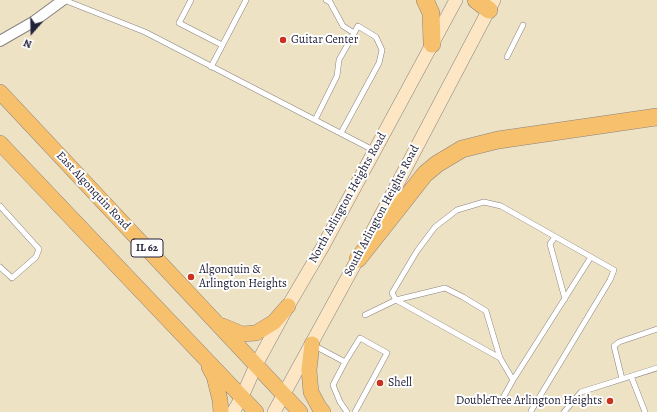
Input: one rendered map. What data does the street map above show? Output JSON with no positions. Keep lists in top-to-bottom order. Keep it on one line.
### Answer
{"streets":{"main road":["East Algonquin Road","North Arlington Heights Road","South Arlington Heights Road","IL 62"]},"crossings":[["East Algonquin Road","North Arlington Heights Road"],["East Algonquin Road","South Arlington Heights Road"],["East Algonquin Road","IL 62"],["North Arlington Heights Road","IL 62"],["South Arlington Heights Road","IL 62"]],"places":["Guitar Center","Algonquin & Arlington Heights","Shell","DoubleTree Arlington Heights"],"north":"bottom"}
